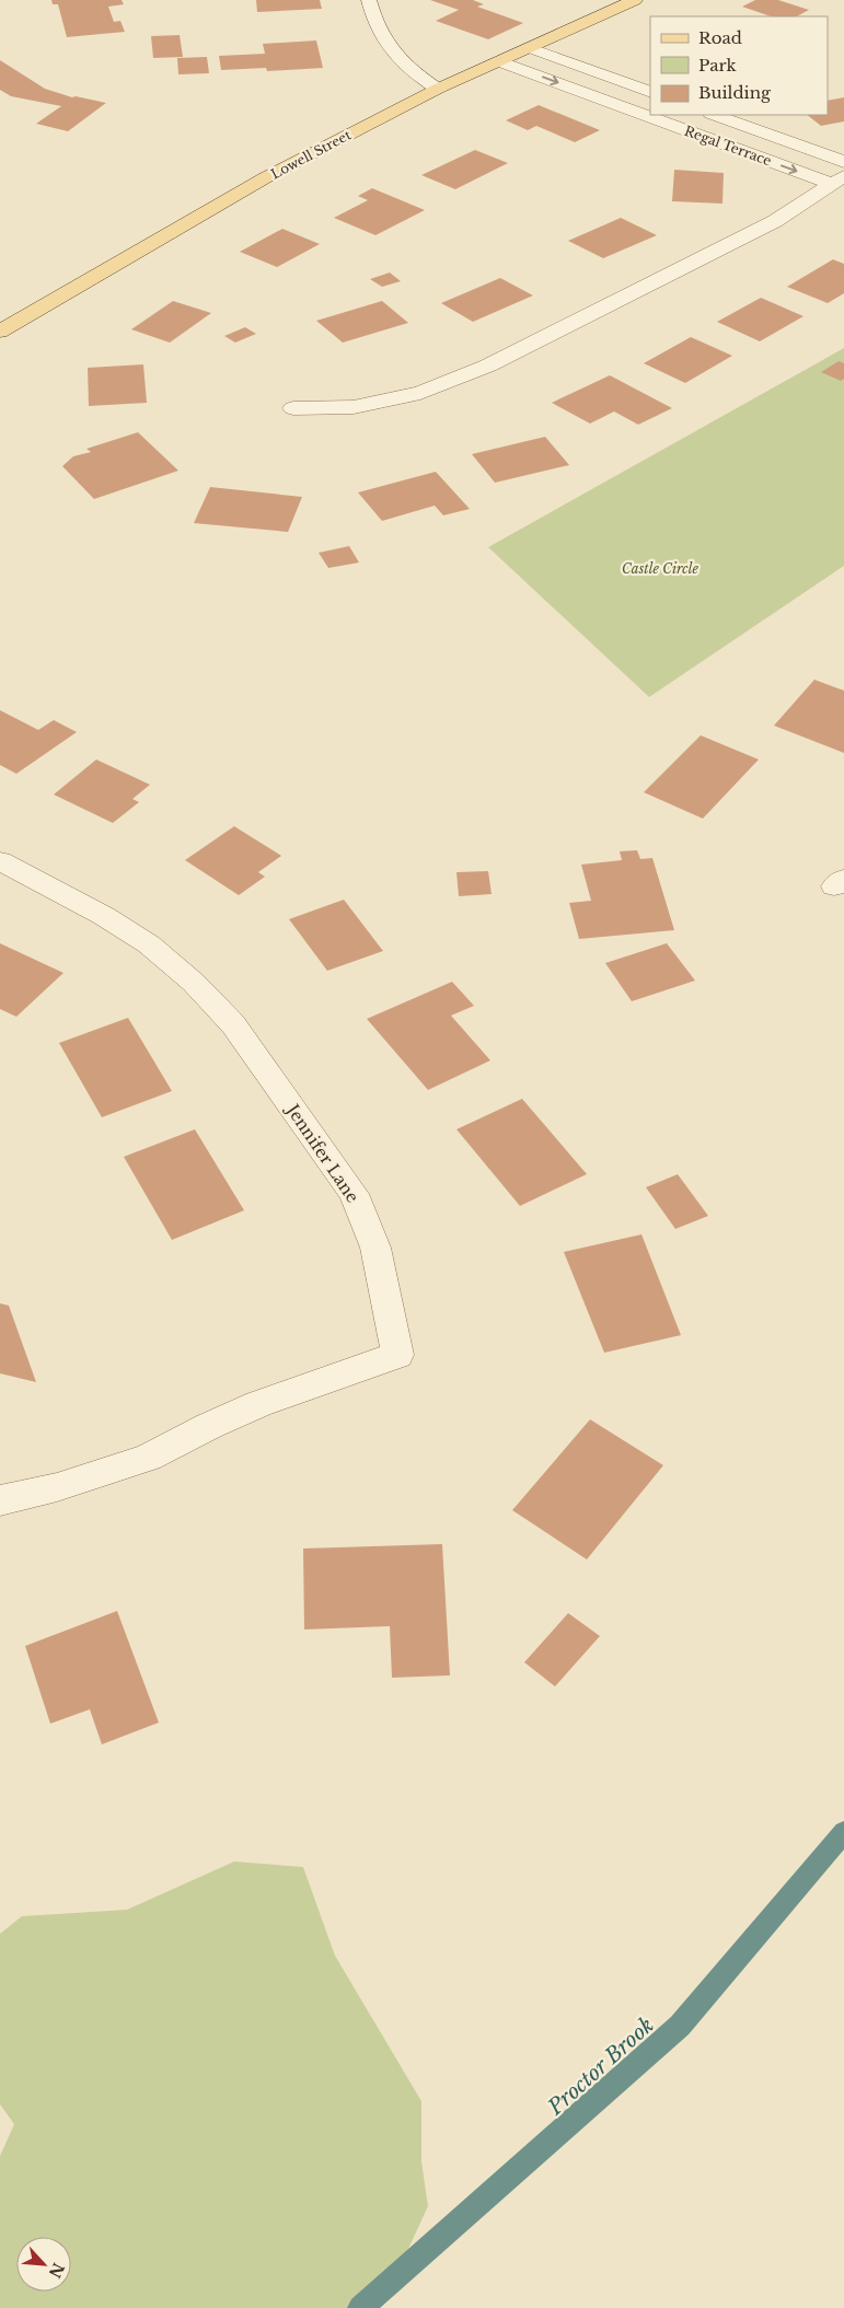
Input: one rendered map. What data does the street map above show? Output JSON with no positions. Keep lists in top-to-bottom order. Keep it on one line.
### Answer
{"streets":{"main road":["Lowell Street"],"street":["Regal Terrace","Jennifer Lane"]},"crossings":[["Regal Terrace","Lowell Street"]],"water":["Proctor Brook"],"parks":["Castle Circle"],"legend":["Road","Park","Building"],"north":"bottom right"}
